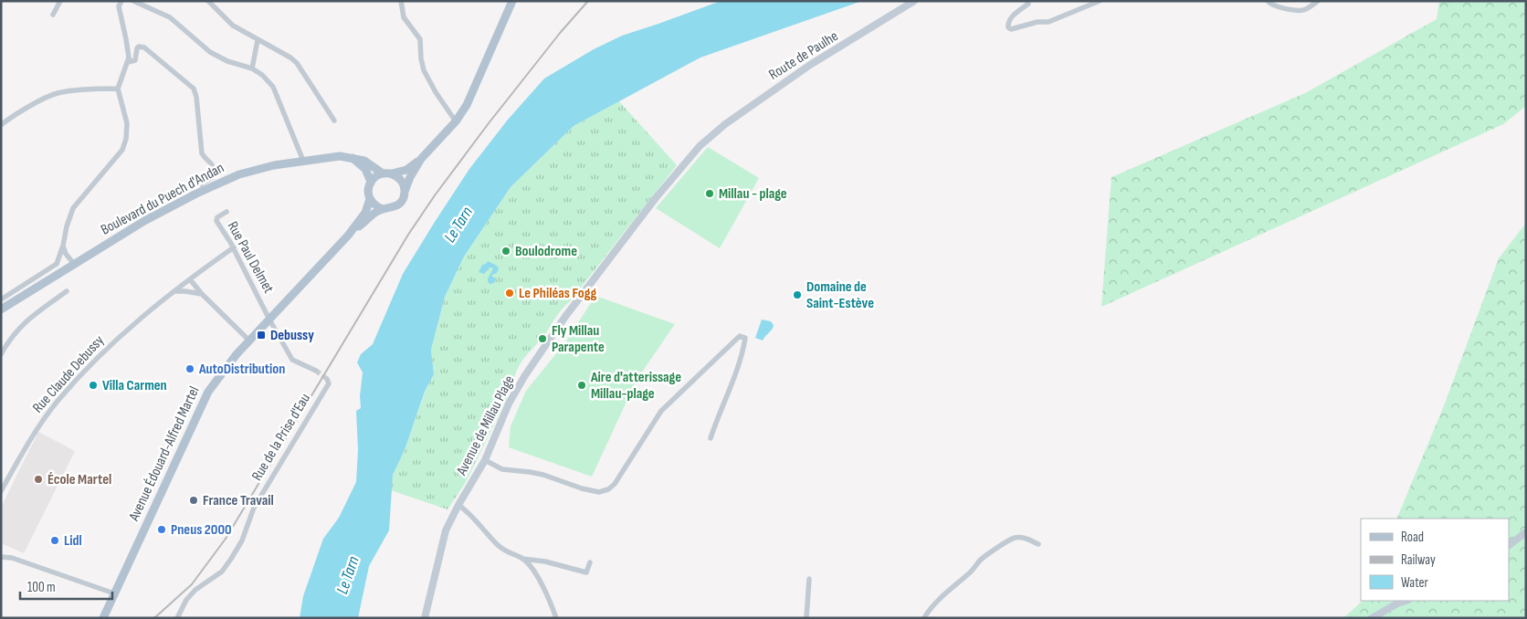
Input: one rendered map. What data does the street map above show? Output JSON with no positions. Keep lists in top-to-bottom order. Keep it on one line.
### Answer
{"streets":{"main road":["Boulevard du Puech d'Andan","Avenue Édouard-Alfred Martel"],"street":["Route de Paulhe","Rue Paul Delmet","Rue Claude Debussy","Avenue de Millau Plage","Rue de la Prise d'Eau"]},"crossings":[["Route de Paulhe","Avenue de Millau Plage"],["Boulevard du Puech d'Andan","Avenue Édouard-Alfred Martel"],["Rue Paul Delmet","Rue Claude Debussy"],["Rue Paul Delmet","Avenue Édouard-Alfred Martel"]],"water":["Le Tarn"],"places":{"other":["Millau - plage","Boulodrome","Le Philéas Fogg","Domaine de Saint-Estève","Fly Millau Parapente","AutoDistribution","Villa Carmen","Aire d'atterissage Millau-plage","École Martel","France Travail","Pneus 2000","Lidl"],"transit":["Debussy"]},"legend":["Road","Railway","Water"],"scale_bar":"100 m"}
